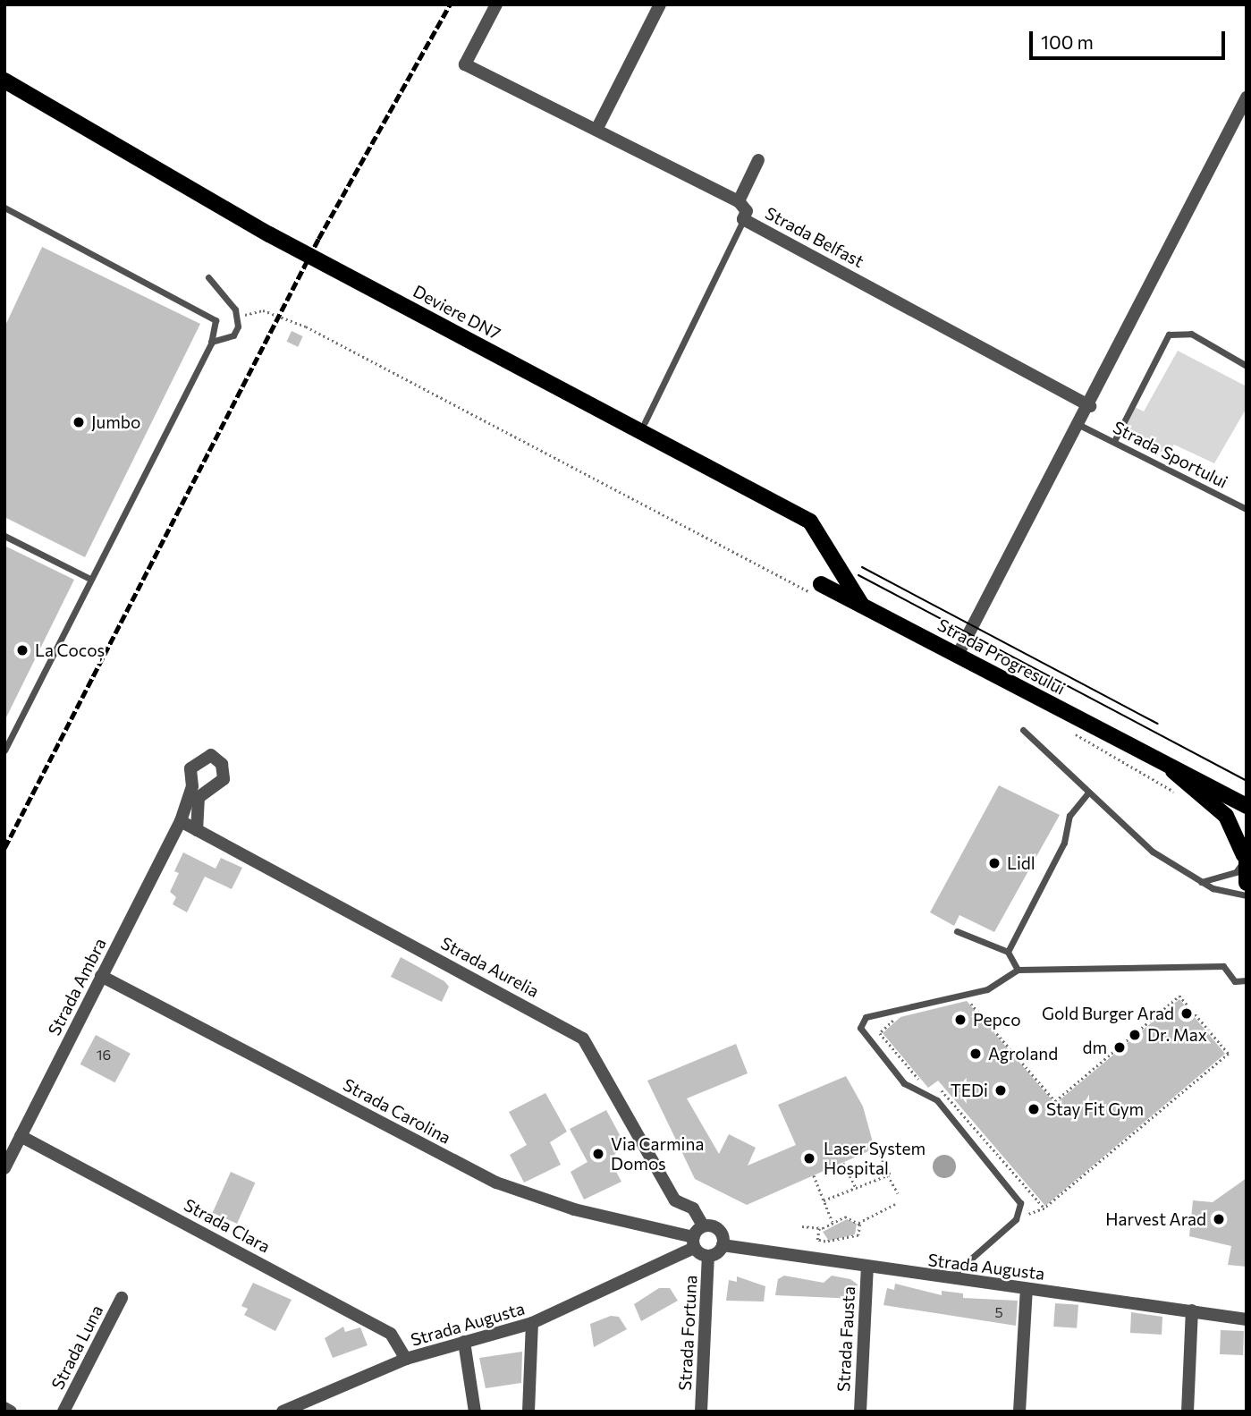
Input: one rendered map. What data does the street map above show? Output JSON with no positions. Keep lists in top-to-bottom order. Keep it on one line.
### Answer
{"streets":{"main road":["Deviere DN7","Strada Progresului"],"street":["Strada Belfast","Strada Aurelia","Strada Ambra","Strada Carolina","Strada Clara","Strada Augusta","Strada Fortuna","Strada Fausta","Strada Luna"],"lane":["Strada Sportului"]},"crossings":[["Deviere DN7","Strada Progresului"],["Strada Aurelia","Strada Ambra"],["Strada Aurelia","Strada Carolina"],["Strada Aurelia","Strada Augusta"],["Strada Aurelia","Strada Fortuna"],["Strada Ambra","Strada Carolina"],["Strada Ambra","Strada Clara"],["Strada Carolina","Strada Augusta"],["Strada Carolina","Strada Fortuna"],["Strada Clara","Strada Augusta"],["Strada Augusta","Strada Fortuna"],["Strada Augusta","Strada Fausta"]],"places":["Jumbo","La Cocoș","Lidl","Gold Burger Arad","Pepco","Dr. Max","dm","Agroland","TEDi","Stay Fit Gym","Via Carmina Domos","Laser System Hospital","Harvest Arad"],"house_numbers":["16","5"],"scale_bar":"100 m"}
